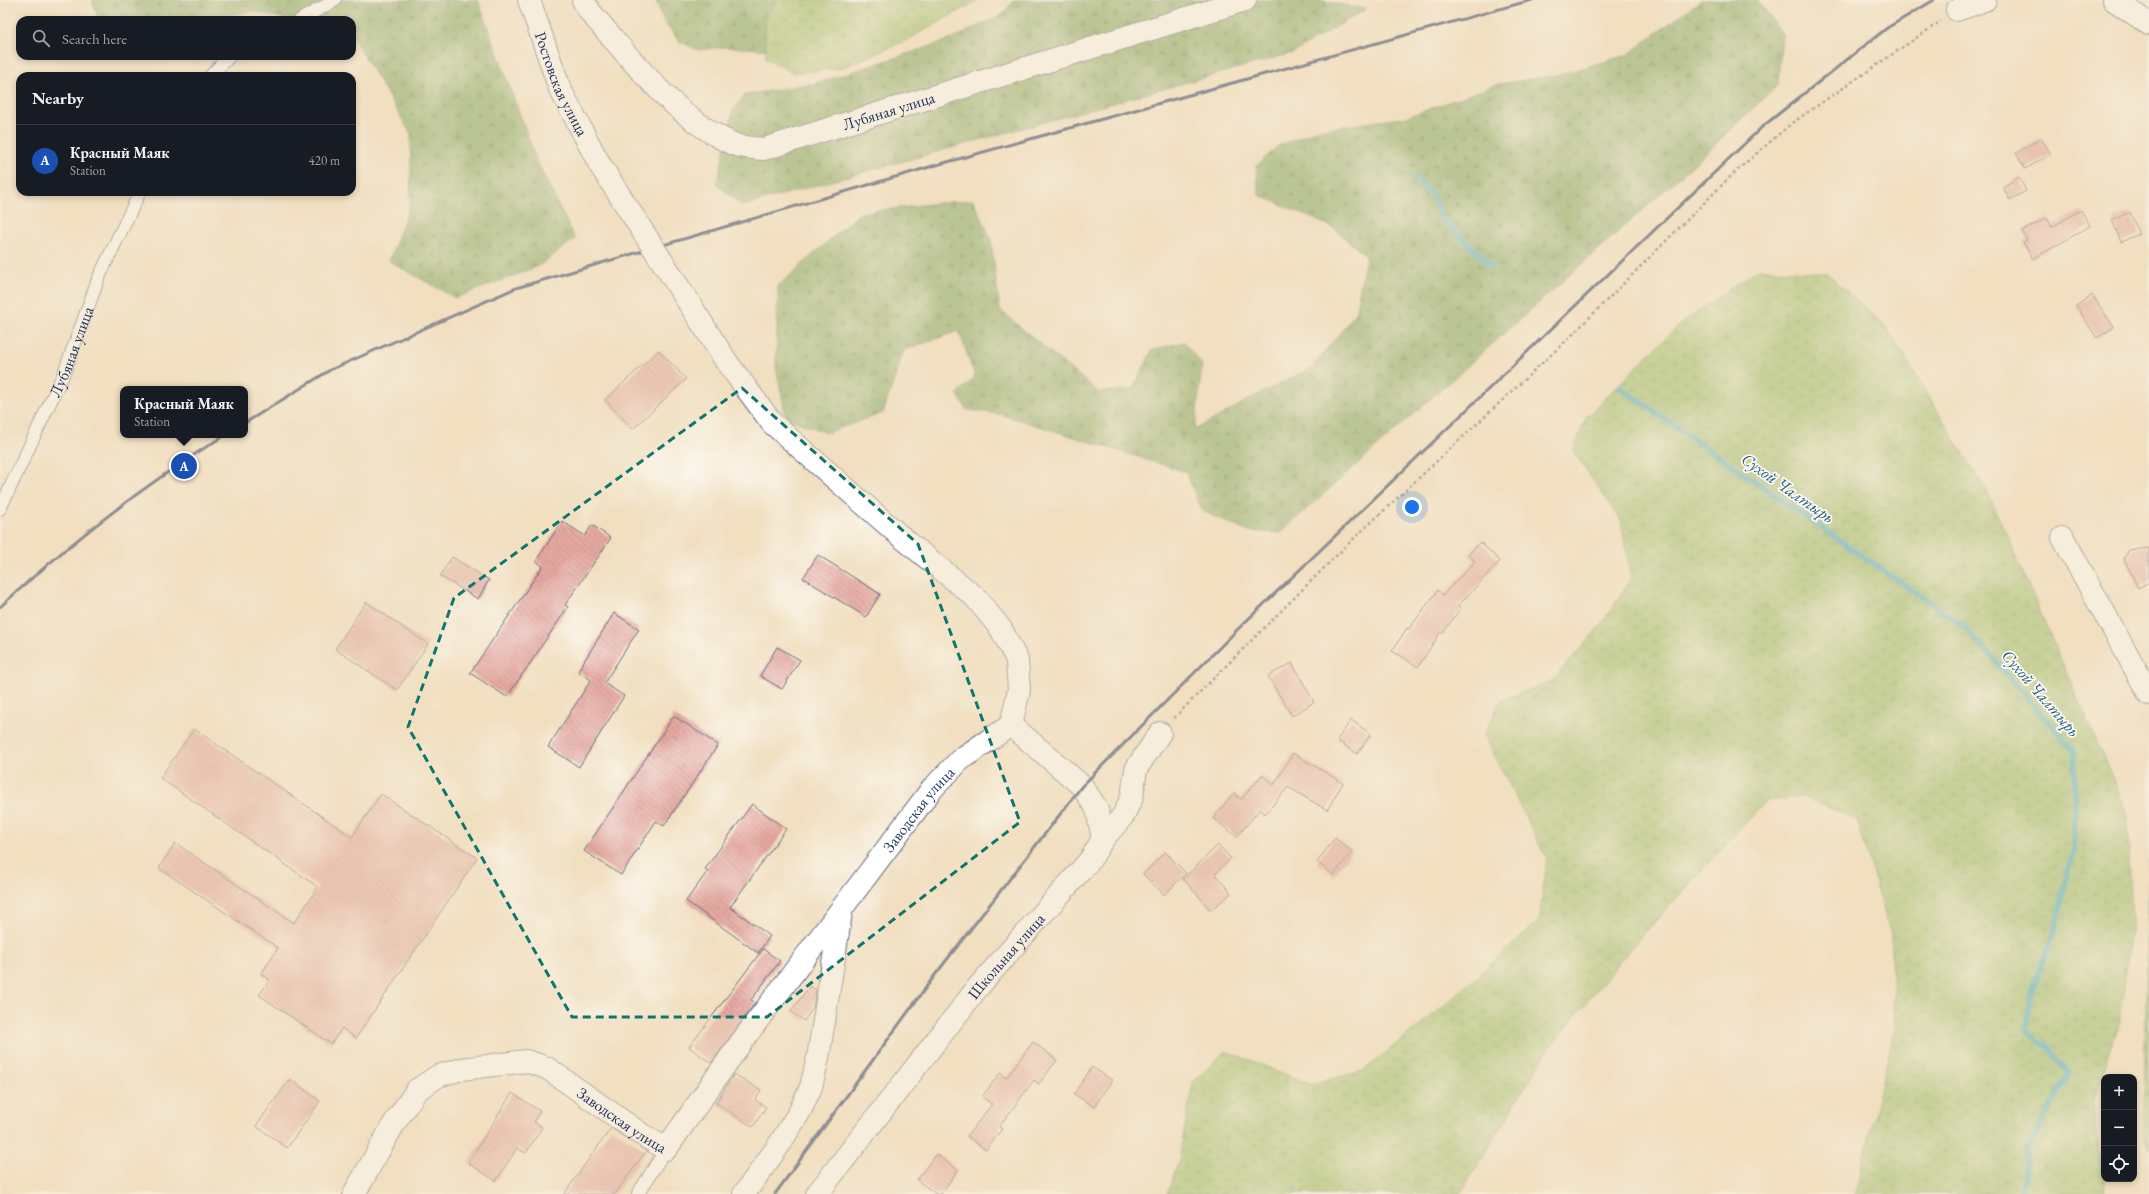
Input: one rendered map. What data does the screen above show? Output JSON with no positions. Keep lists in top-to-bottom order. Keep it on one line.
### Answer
{"streets":{"street":["Ростовская улица","Лубяная улица","Заводская улица","Школьная улица"]},"crossings":[["Ростовская улица","Заводская улица"]],"water":["Сухой Чалтырь"],"page":{"search":"Search here","heading":"Nearby","list":[{"mark":"A","name":"Красный Маяк","note":"Station","value":"420 m"}],"popup":["Красный Маяк","Station"],"pins":"A","map_buttons":["+","−"]}}
